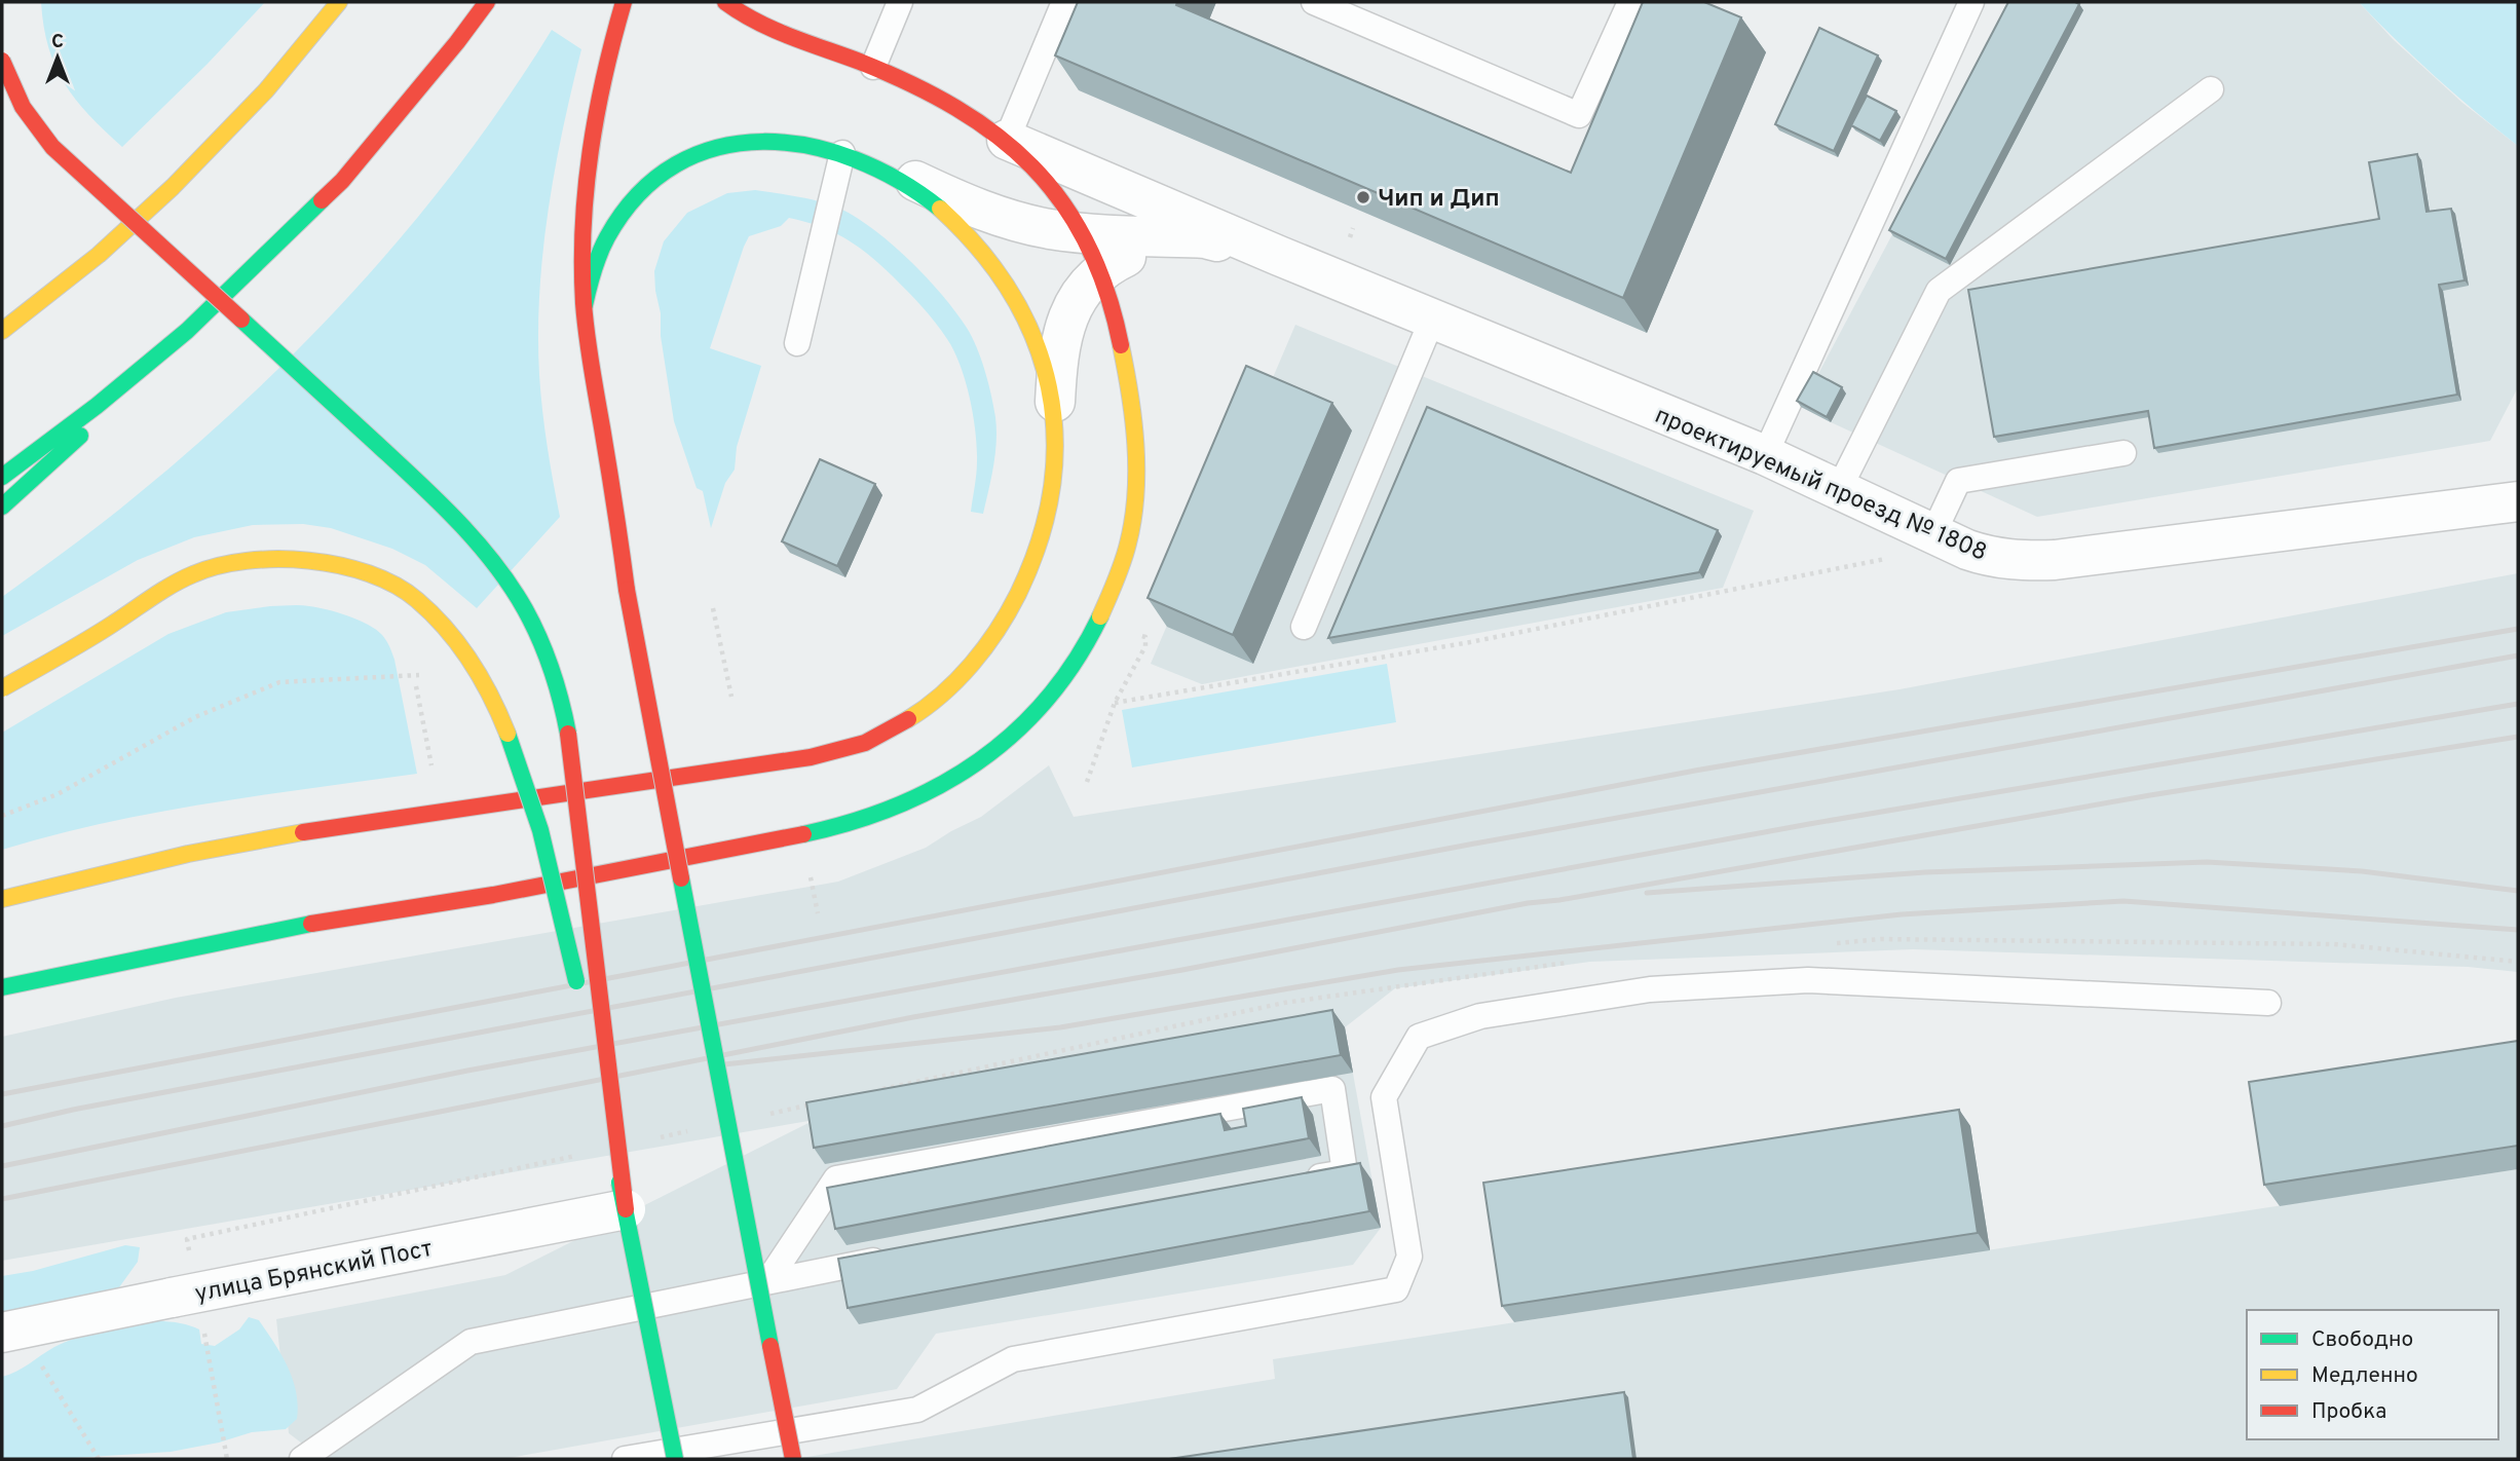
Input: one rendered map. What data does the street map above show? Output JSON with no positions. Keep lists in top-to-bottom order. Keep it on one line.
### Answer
{"streets":{"street":["проектируемый проезд № 1808","улица Брянский Пост"]},"places":["Чип и Дип"],"legend":["Свободно","Медленно","Пробка"],"north":"top"}
